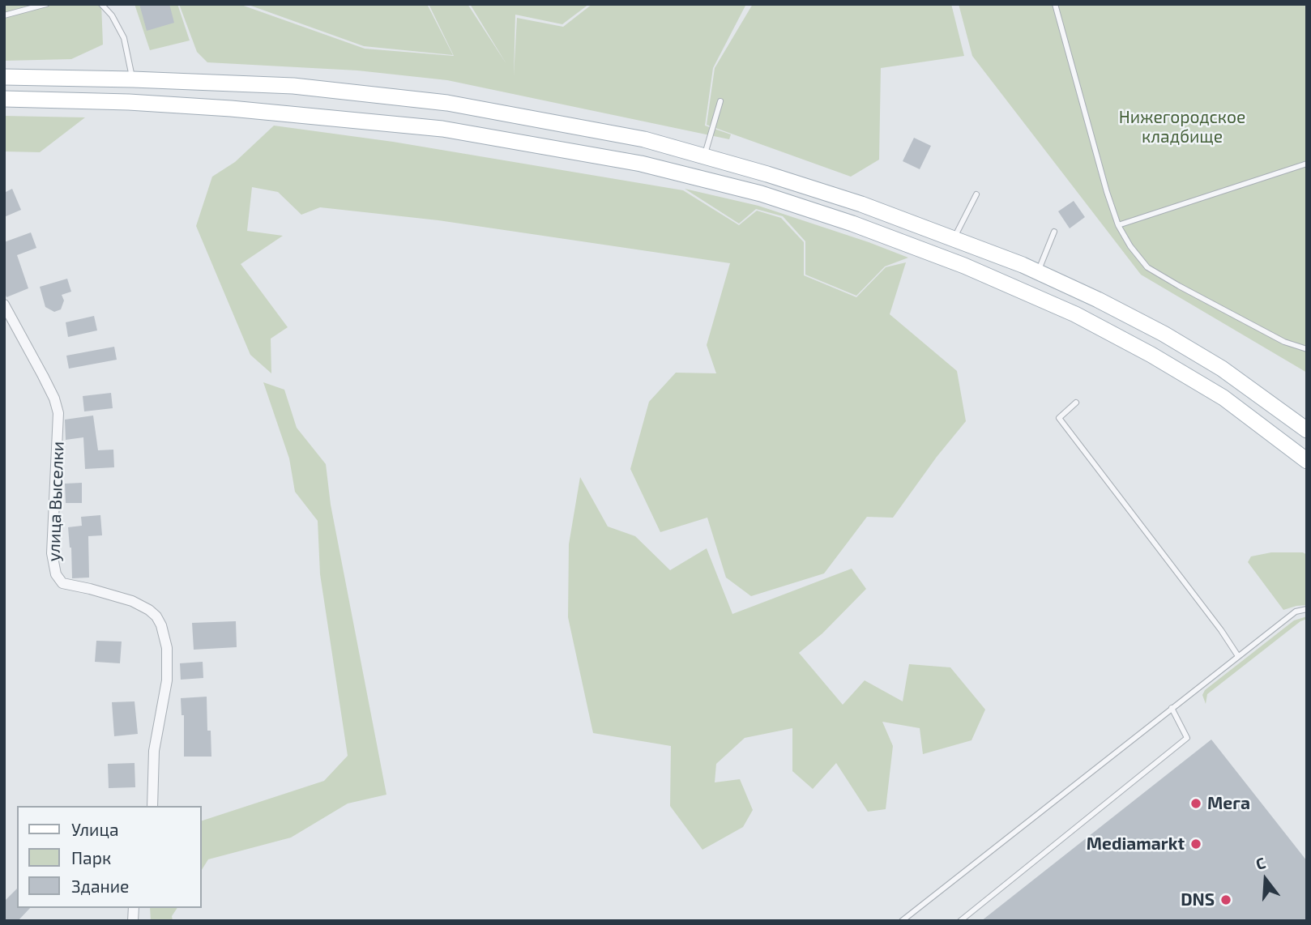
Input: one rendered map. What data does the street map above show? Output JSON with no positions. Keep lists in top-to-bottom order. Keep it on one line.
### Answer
{"streets":{"street":["улица Выселки"]},"parks":["Нижегородское кладбище"],"places":["Мега","Mediamarkt","DNS"],"legend":["Улица","Парк","Здание"],"north":"top"}
